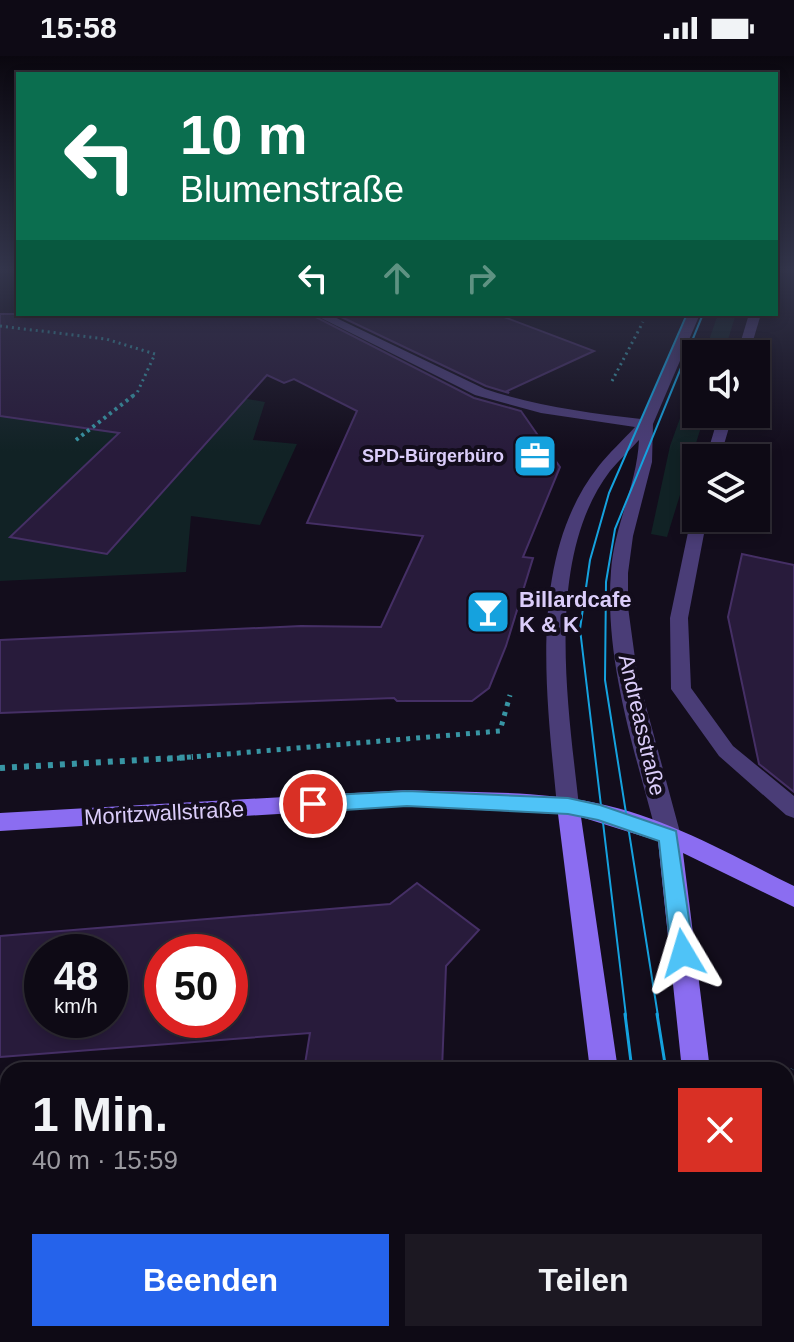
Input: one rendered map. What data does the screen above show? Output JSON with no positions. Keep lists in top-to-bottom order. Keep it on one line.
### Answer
{"streets":{"main road":["Moritzwallstraße"],"street":["Andreasstraße"]},"crossings":[["Andreasstraße","Moritzwallstraße"]],"places":{"office":["SPD-Bürgerbüro"],"bar":["Billardcafe K & K"]},"page":{"status":"15:58","turn":["10 m","Blumenstraße"],"speed":"48 km/h","limit":"50","heading":["1 Min.","40 m · 15:59"],"buttons":["Beenden","Teilen"]}}
